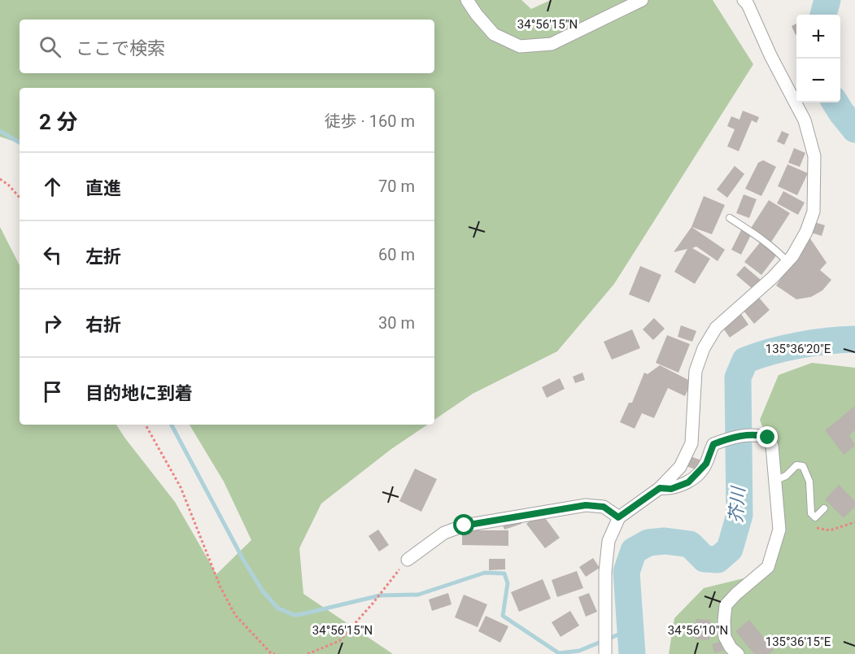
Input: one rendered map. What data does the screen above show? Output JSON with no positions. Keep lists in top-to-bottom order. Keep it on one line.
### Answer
{"water":["芥川"],"page":{"map_buttons":["+","−"],"search":"ここで検索","heading":["2 分","徒歩 · 160 m"],"list":[["直進","70 m"],["左折","60 m"],["右折","30 m"],"目的地に到着"]},"coordinates":["34°56'15\"N","135°36'20\"E","34°56'10\"N","135°36'15\"E"]}
